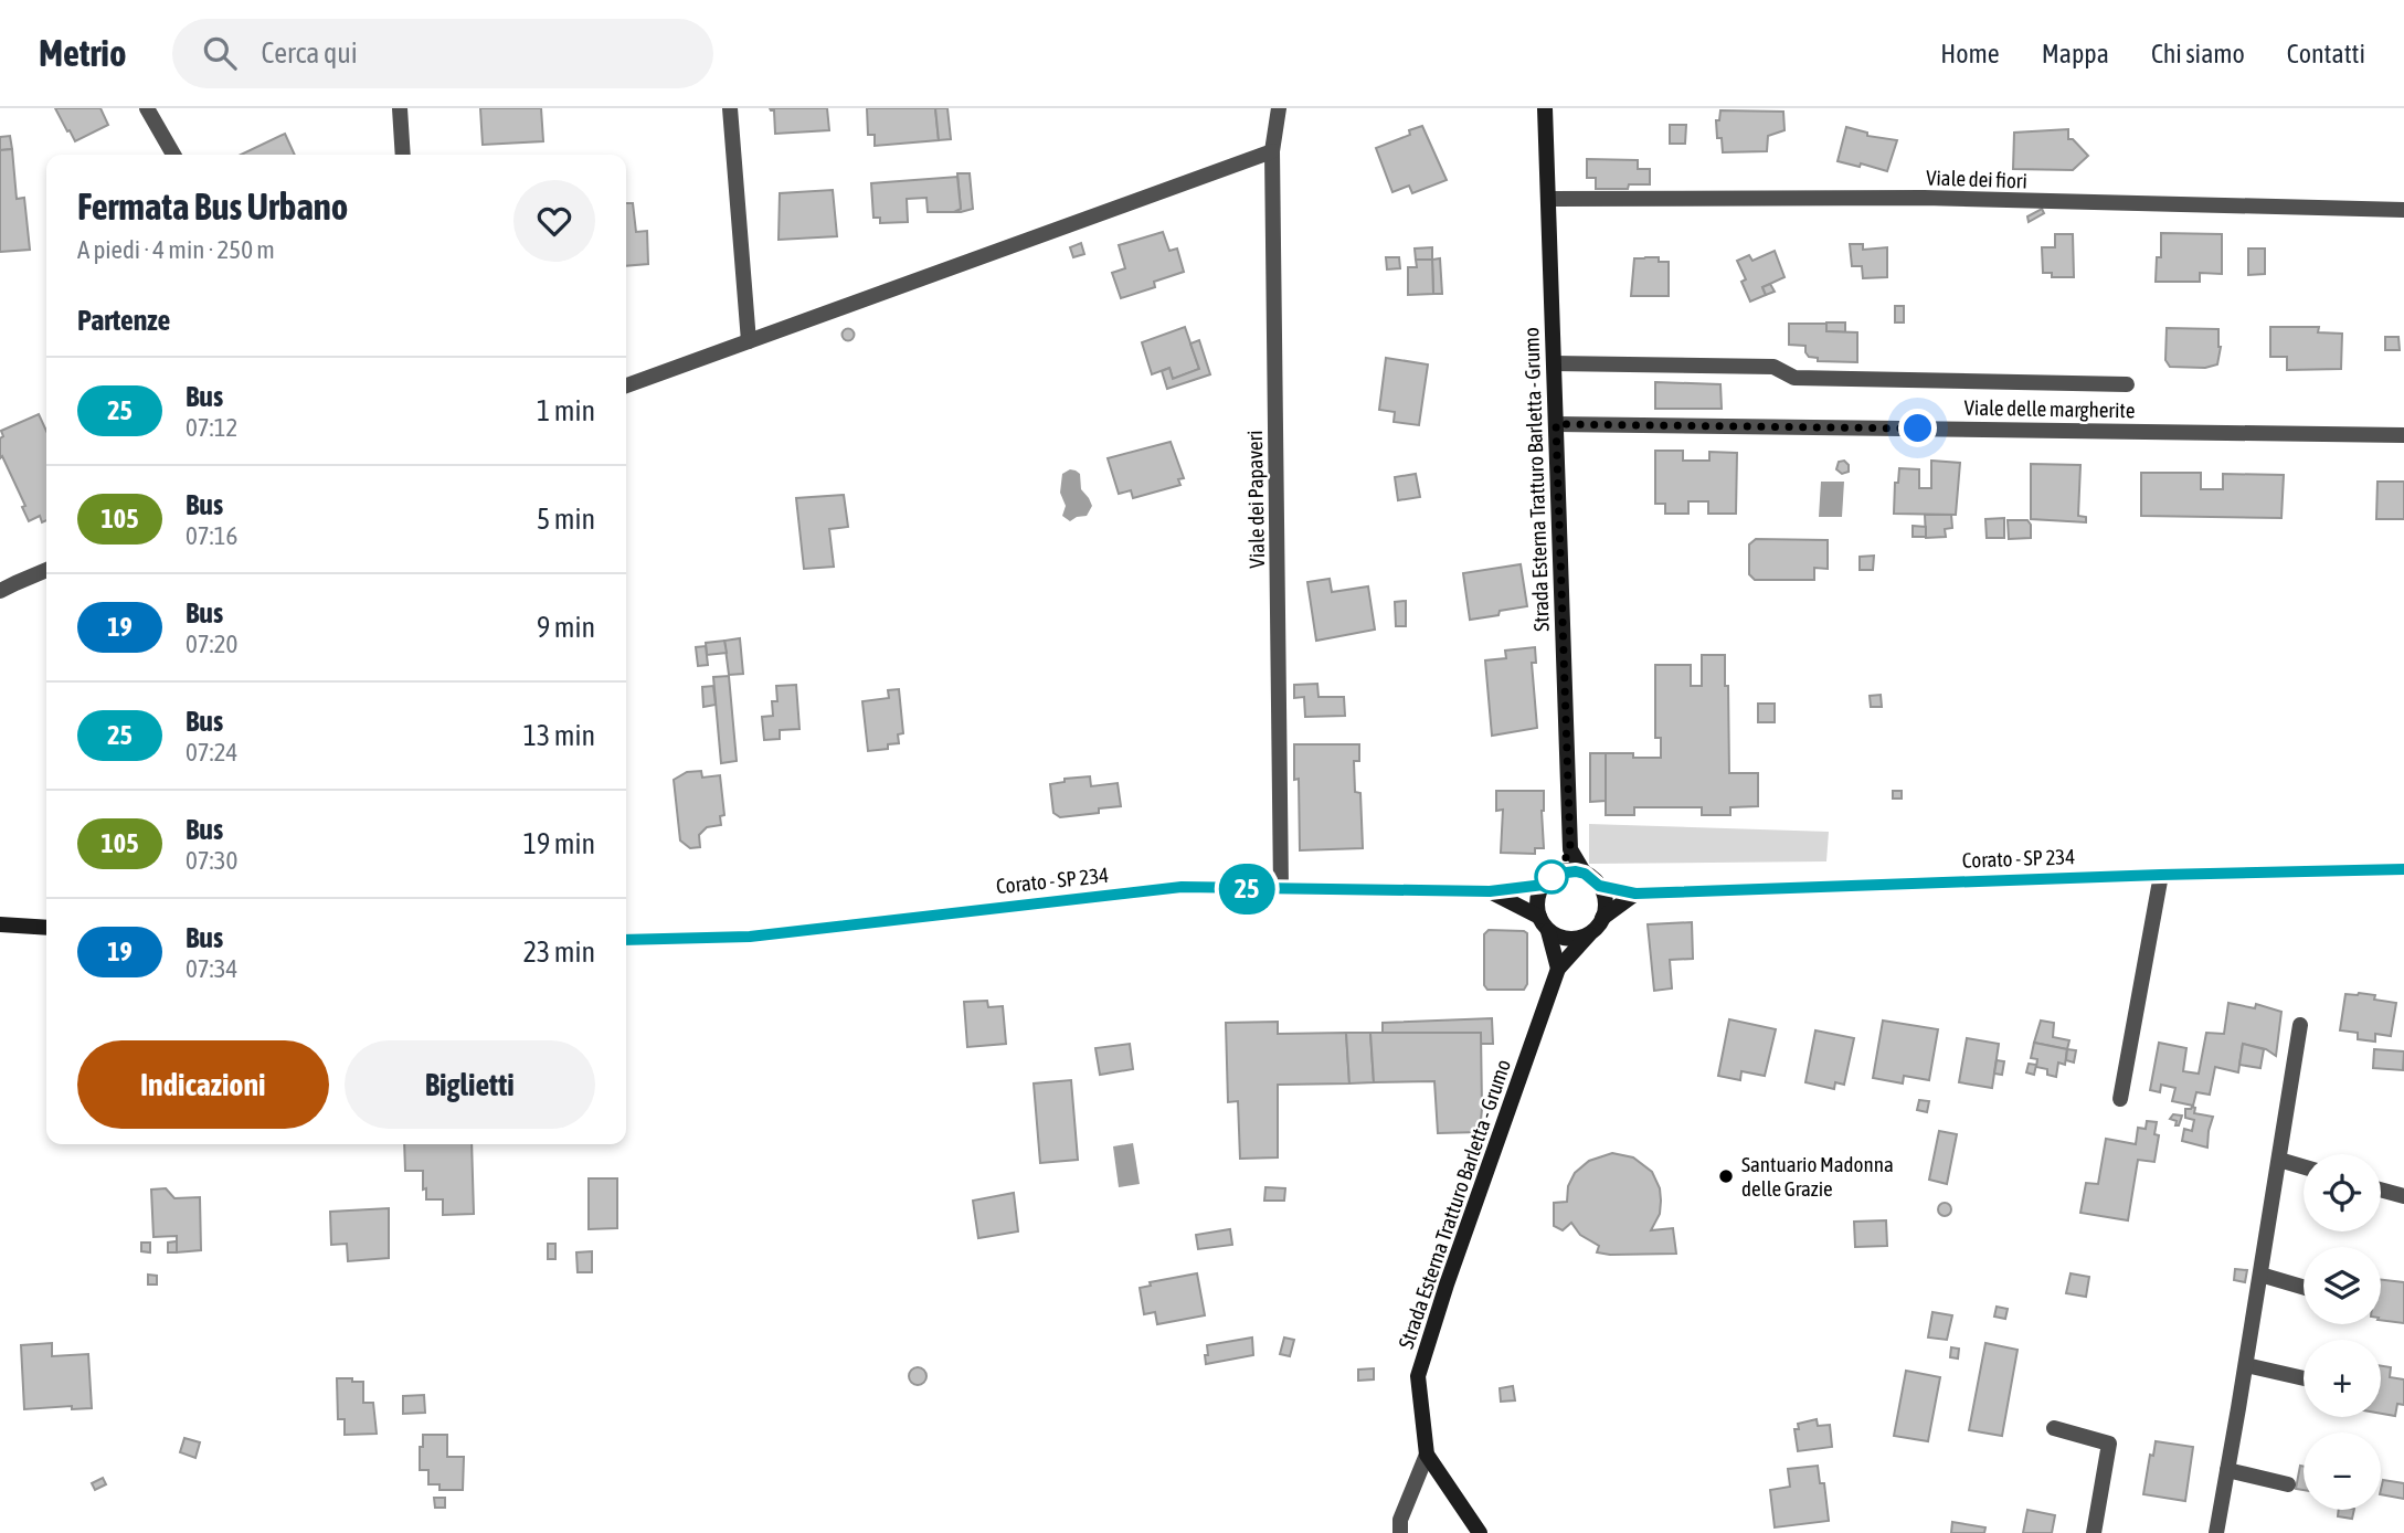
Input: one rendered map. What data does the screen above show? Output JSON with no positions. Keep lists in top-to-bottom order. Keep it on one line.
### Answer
{"streets":{"main road":["Strada Esterna Tratturo Barletta - Grumo","Corato - SP 234"],"street":["Viale dei fiori","Viale delle margherite","Viale dei Papaveri"]},"crossings":[["Viale dei fiori","Strada Esterna Tratturo Barletta - Grumo"],["Viale delle margherite","Strada Esterna Tratturo Barletta - Grumo"],["Strada Esterna Tratturo Barletta - Grumo","Corato - SP 234"],["Viale dei Papaveri","Corato - SP 234"]],"places":["Santuario Madonna delle Grazie"],"lines":["bus line 25"],"page":{"header":"Metrio","search":"Cerca qui","nav":["Home","Mappa","Chi siamo","Contatti"],"on_map":"25","heading":[["Fermata Bus Urbano","A piedi · 4 min · 250 m"],"Partenze"],"list":[{"mark":"25","name":"Bus","note":"07:12","value":"1 min"},{"mark":"105","name":"Bus","note":"07:16","value":"5 min"},{"mark":"19","name":"Bus","note":"07:20","value":"9 min"},{"mark":"25","name":"Bus","note":"07:24","value":"13 min"},{"mark":"105","name":"Bus","note":"07:30","value":"19 min"},{"mark":"19","name":"Bus","note":"07:34","value":"23 min"}],"buttons":["Indicazioni","Biglietti"],"map_buttons":["+","−"]}}
